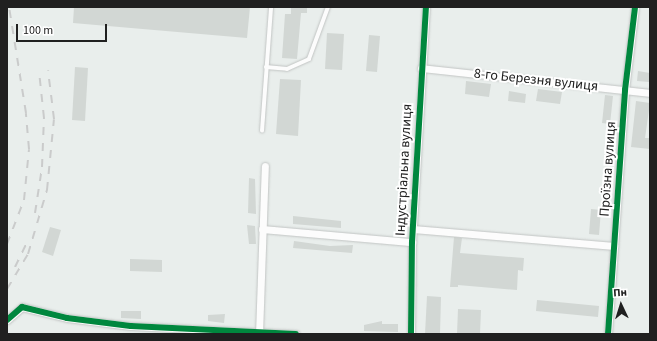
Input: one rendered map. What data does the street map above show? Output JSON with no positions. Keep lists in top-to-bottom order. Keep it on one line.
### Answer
{"streets":{"street":["8-го Березня вулиця","Проїзна вулиця","Індустріальна вулиця"]},"crossings":[["8-го Березня вулиця","Проїзна вулиця"],["8-го Березня вулиця","Індустріальна вулиця"]],"scale_bar":"100 m","north":"top"}
